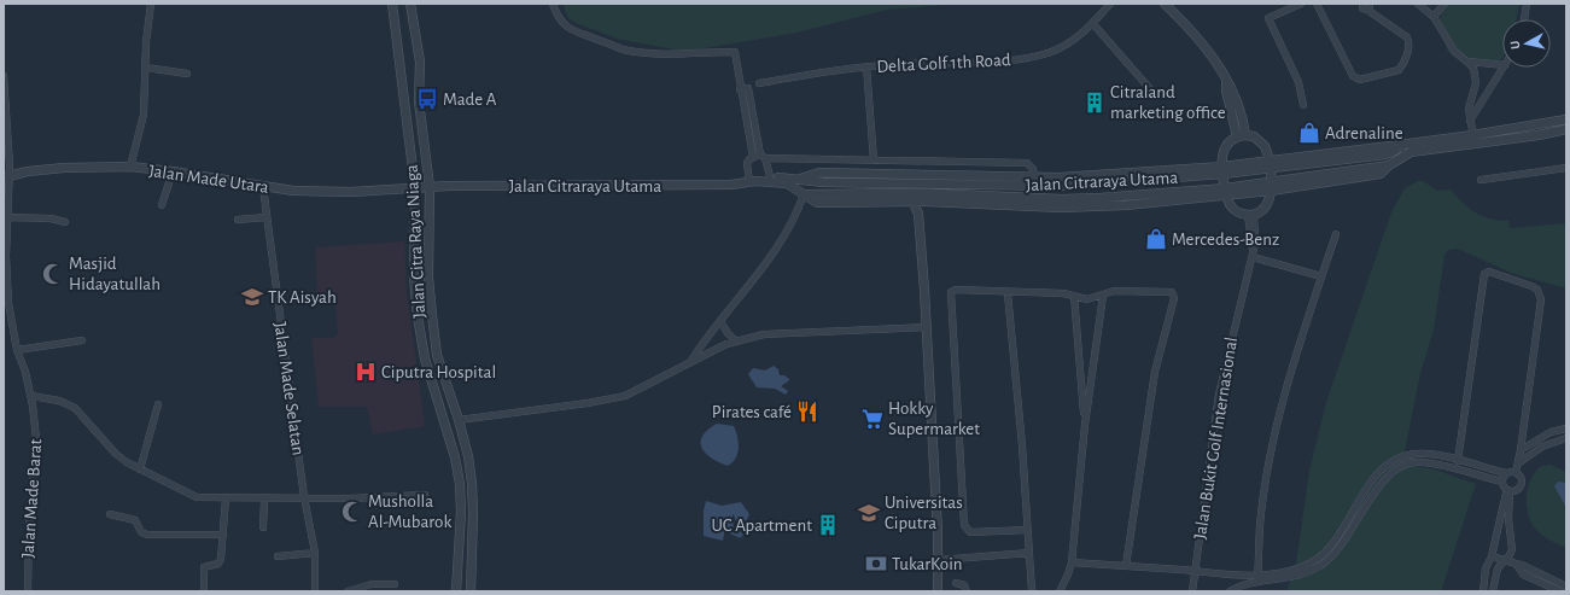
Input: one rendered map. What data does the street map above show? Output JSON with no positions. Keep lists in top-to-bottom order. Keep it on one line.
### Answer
{"streets":{"street":["Delta Golf 1th Road","Jalan Made Utara","Jalan Citraraya Utama","Jalan Citra Raya Niaga","Jalan Made Selatan","Jalan Bukit Golf Internasional","Jalan Made Barat"]},"crossings":[["Jalan Made Utara","Jalan Citraraya Utama"],["Jalan Made Utara","Jalan Citra Raya Niaga"],["Jalan Made Utara","Jalan Made Selatan"],["Jalan Made Utara","Jalan Made Barat"],["Jalan Citraraya Utama","Jalan Citra Raya Niaga"]],"places":{"bus stop":["Made A"],"building":["Citraland marketing office","UC Apartment"],"shop":["Adrenaline","Mercedes-Benz"],"mosque":["Masjid Hidayatullah","Musholla Al-Mubarok"],"school or university":["TK Aisyah","Universitas Ciputra"],"hospital":["Ciputra Hospital"],"restaurant":["Pirates café"],"supermarket":["Hokky Supermarket"],"bank":["TukarKoin"]},"north":"left"}
